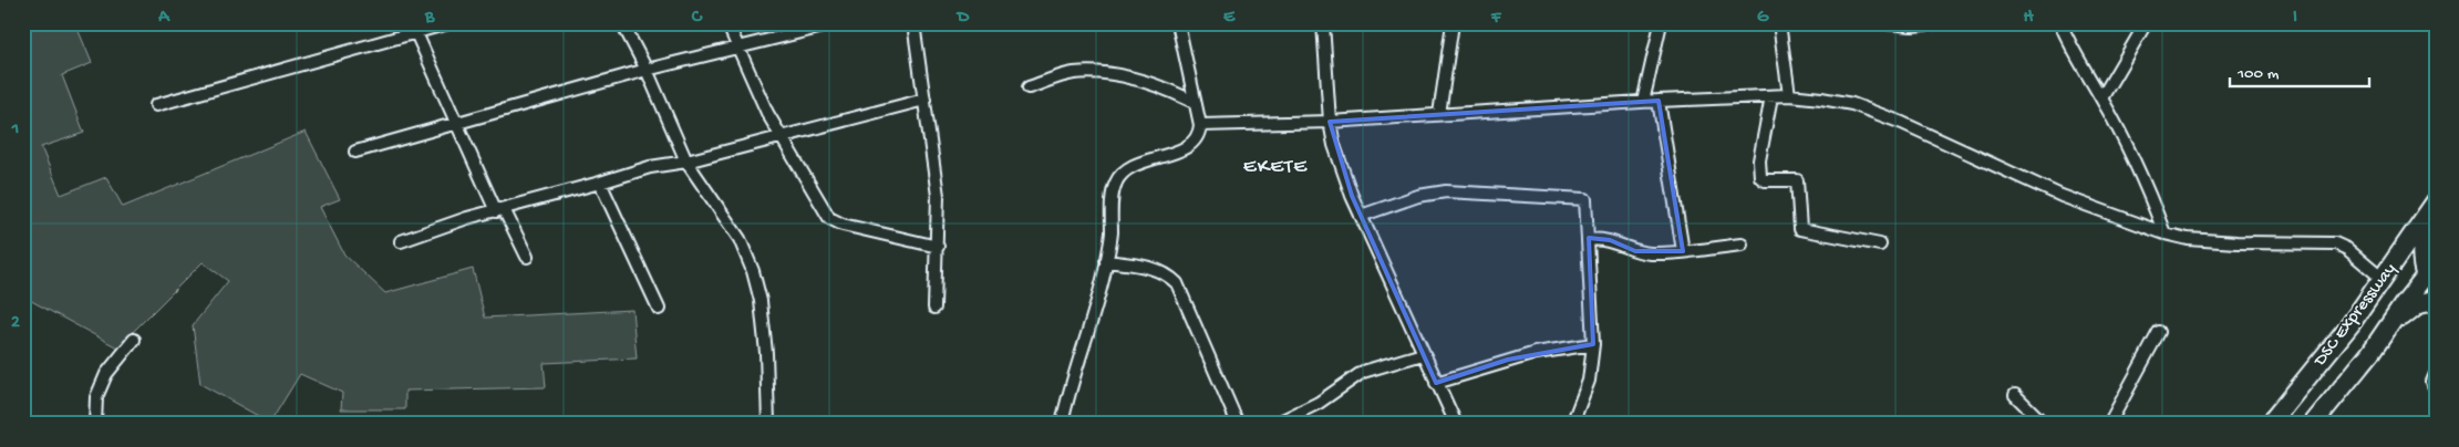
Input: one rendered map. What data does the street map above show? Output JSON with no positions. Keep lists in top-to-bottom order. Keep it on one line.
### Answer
{"streets":{"main road":["DSC Expressway"]},"districts":["EKETE"],"scale_bar":"100 m","grid":{"columns":["A","B","C","D","E","F","G","H","I"],"rows":["1","2"]}}
